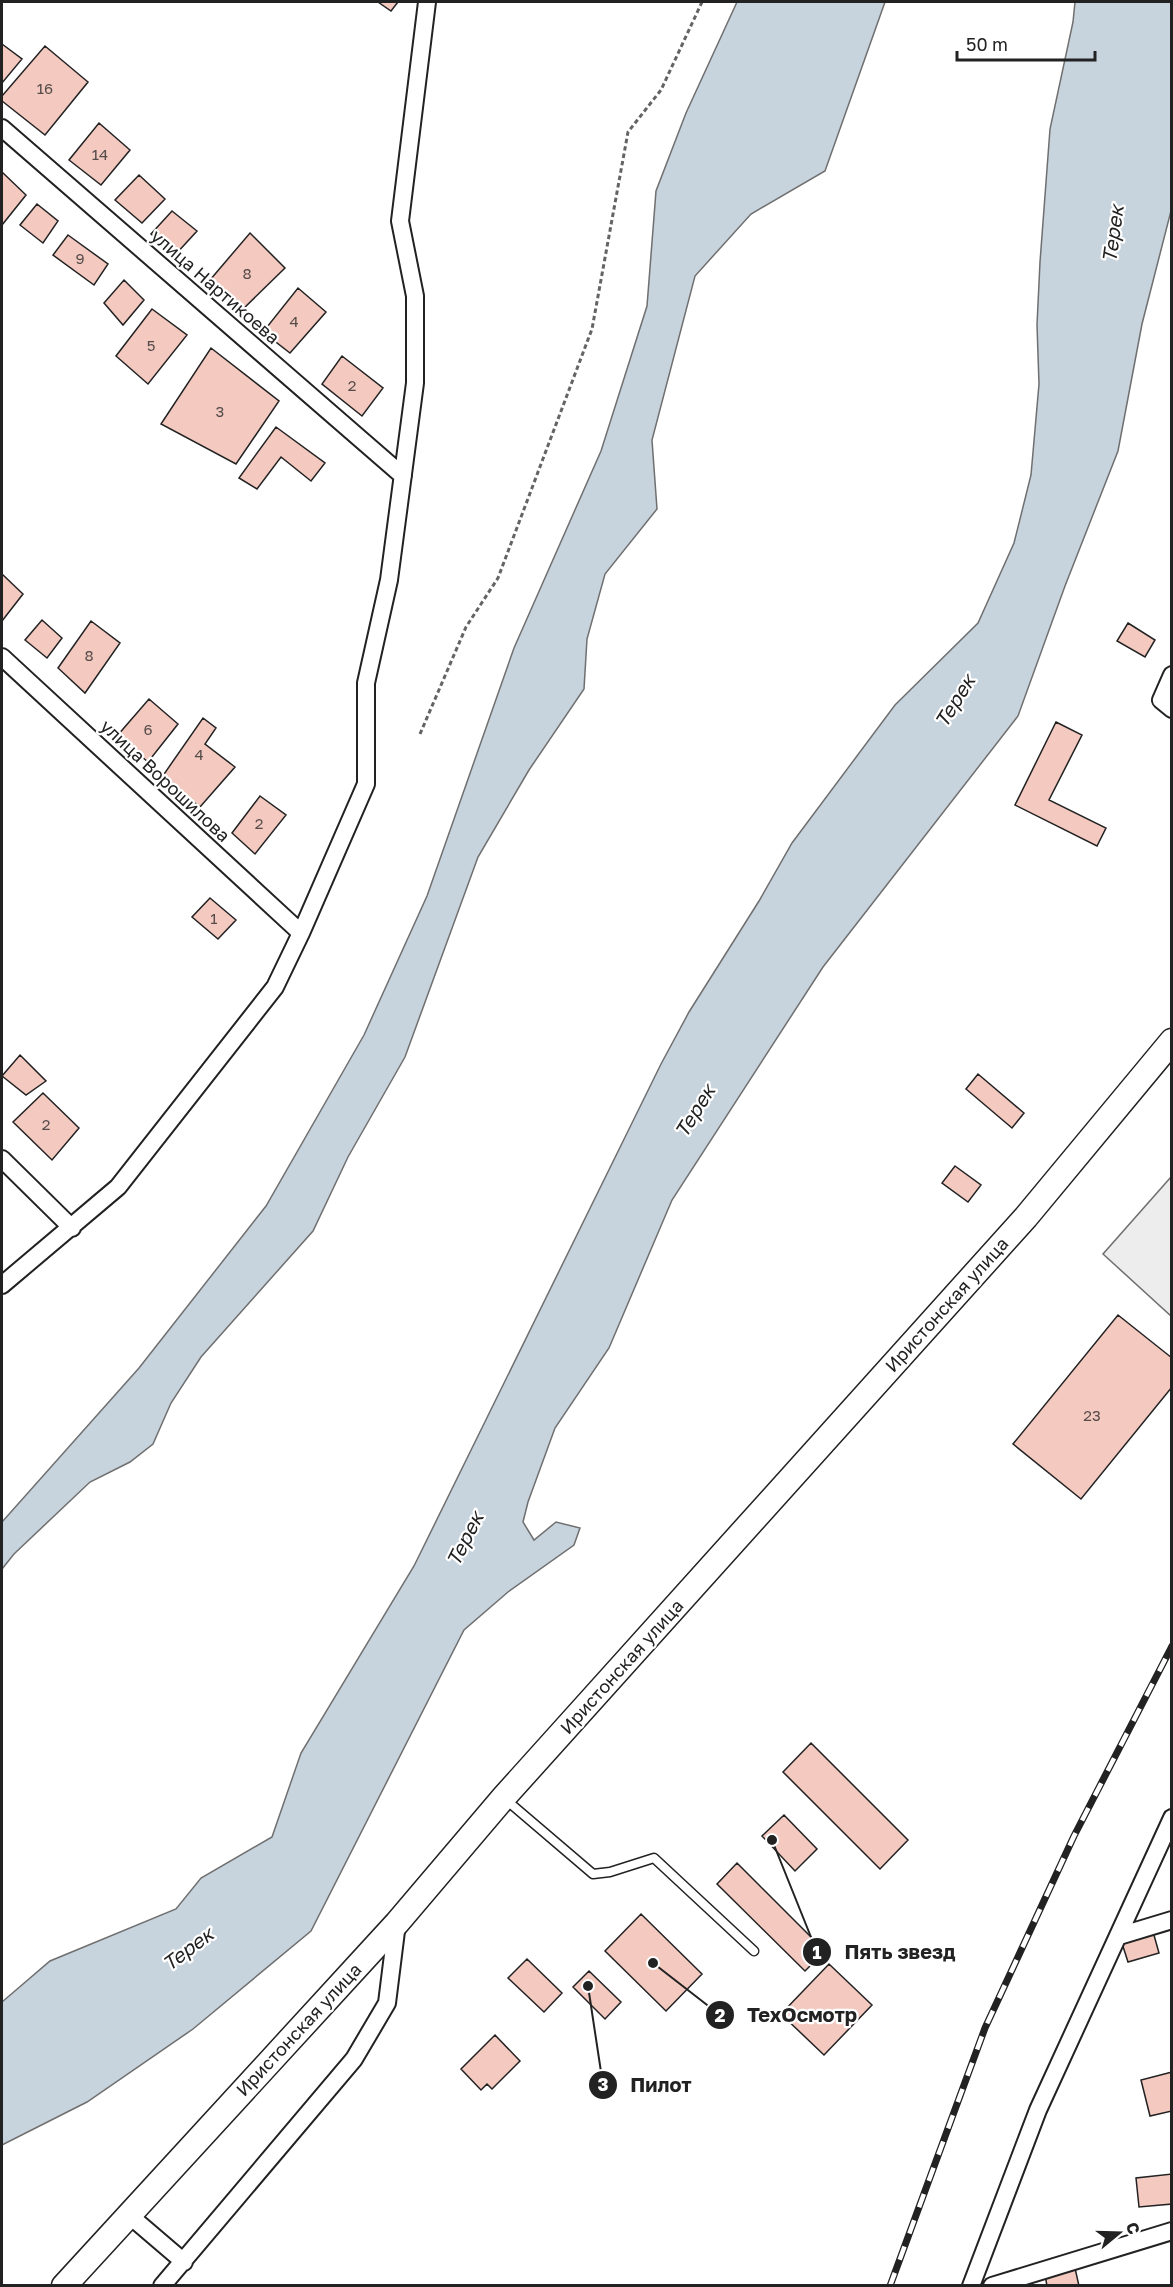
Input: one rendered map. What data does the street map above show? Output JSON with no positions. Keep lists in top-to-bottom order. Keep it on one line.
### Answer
{"streets":{"main road":["Иристонская улица"],"street":["улица Нартикоева","улица Ворошилова"]},"water":["Терек"],"places":["Пять звезд","ТехОсмотр","Пилот"],"house_numbers":["16","14","9","8","4","5","2","3","8","6","4","2","1","2","23"],"scale_bar":"50 m","north":"right"}
